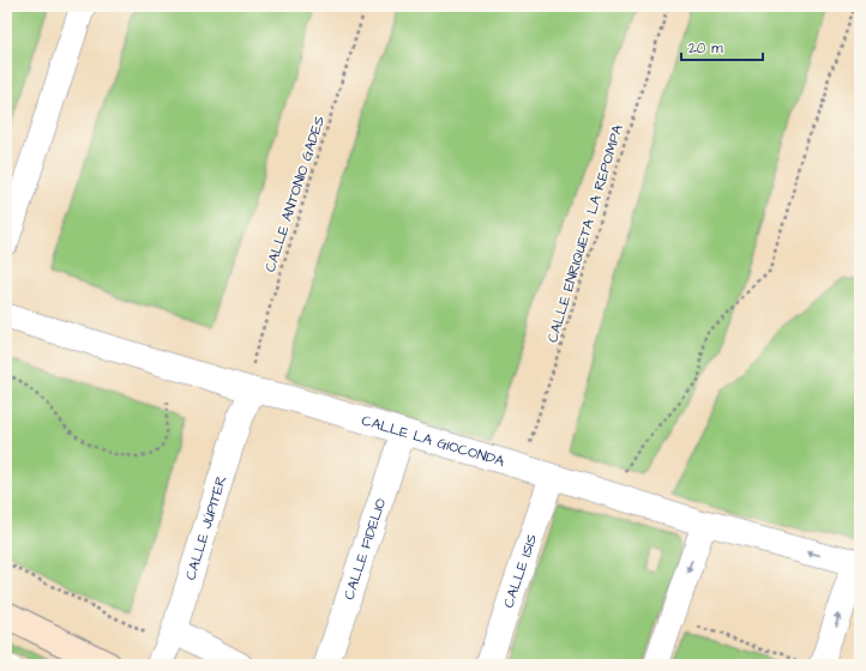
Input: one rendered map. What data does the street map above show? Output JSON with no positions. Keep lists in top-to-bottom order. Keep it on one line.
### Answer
{"streets":{"street":["CALLE LA GIOCONDA","CALLE JÚPITER","CALLE FIDELIO","CALLE ISIS"],"path":["CALLE ANTONIO GADES","CALLE ENRIQUETA LA REPOMPA"]},"crossings":[["CALLE ANTONIO GADES","CALLE LA GIOCONDA"],["CALLE ANTONIO GADES","CALLE JÚPITER"],["CALLE ENRIQUETA LA REPOMPA","CALLE LA GIOCONDA"],["CALLE LA GIOCONDA","CALLE JÚPITER"],["CALLE LA GIOCONDA","CALLE FIDELIO"],["CALLE LA GIOCONDA","CALLE ISIS"]],"scale_bar":"20 m"}
